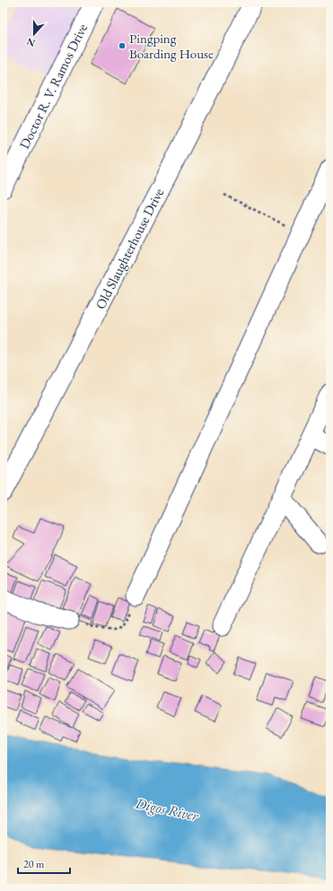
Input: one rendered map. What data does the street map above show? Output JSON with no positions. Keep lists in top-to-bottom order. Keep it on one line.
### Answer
{"streets":{"street":["Doctor R. V. Ramos Drive","Old Slaughterhouse Drive"]},"water":["Digos River"],"places":["Pingping Boarding House"],"scale_bar":"20 m","north":"bottom"}
